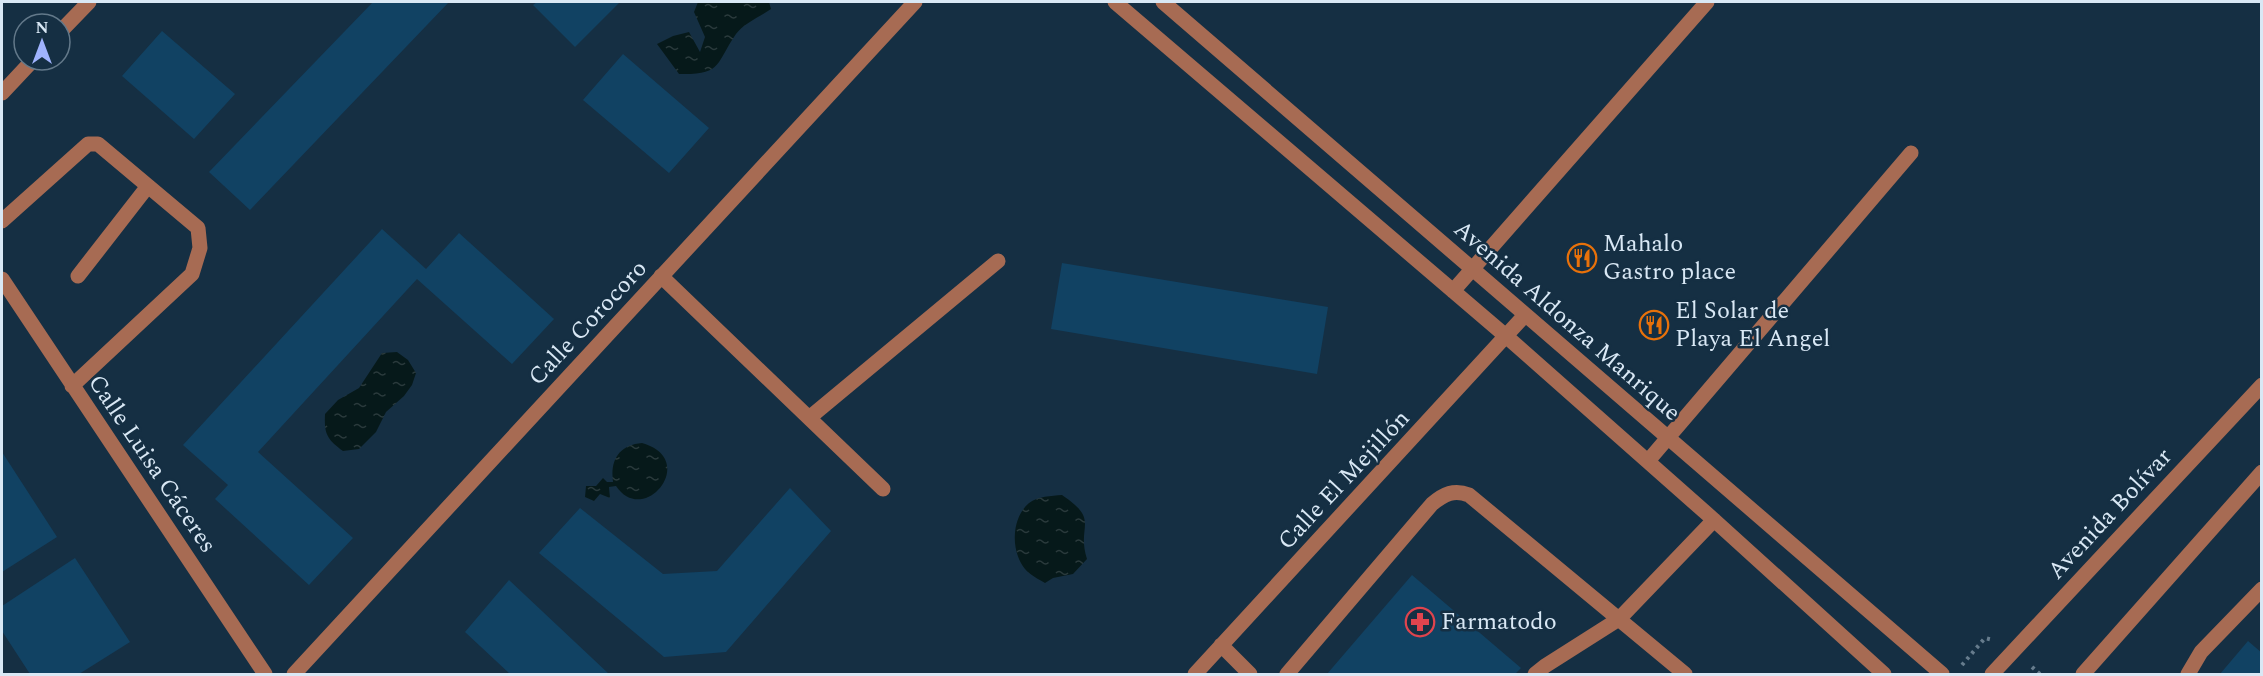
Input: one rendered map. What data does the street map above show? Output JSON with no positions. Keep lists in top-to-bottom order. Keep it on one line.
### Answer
{"streets":{"street":["Avenida Aldonza Manrique","Calle Corocoro","Calle Luisa Cáceres","Calle El Mejillón","Avenida Bolívar"]},"crossings":[["Avenida Aldonza Manrique","Calle El Mejillón"]],"places":{"restaurant":["Mahalo Gastro place","El Solar de Playa El Angel"],"pharmacy":["Farmatodo"]},"north":"top"}
